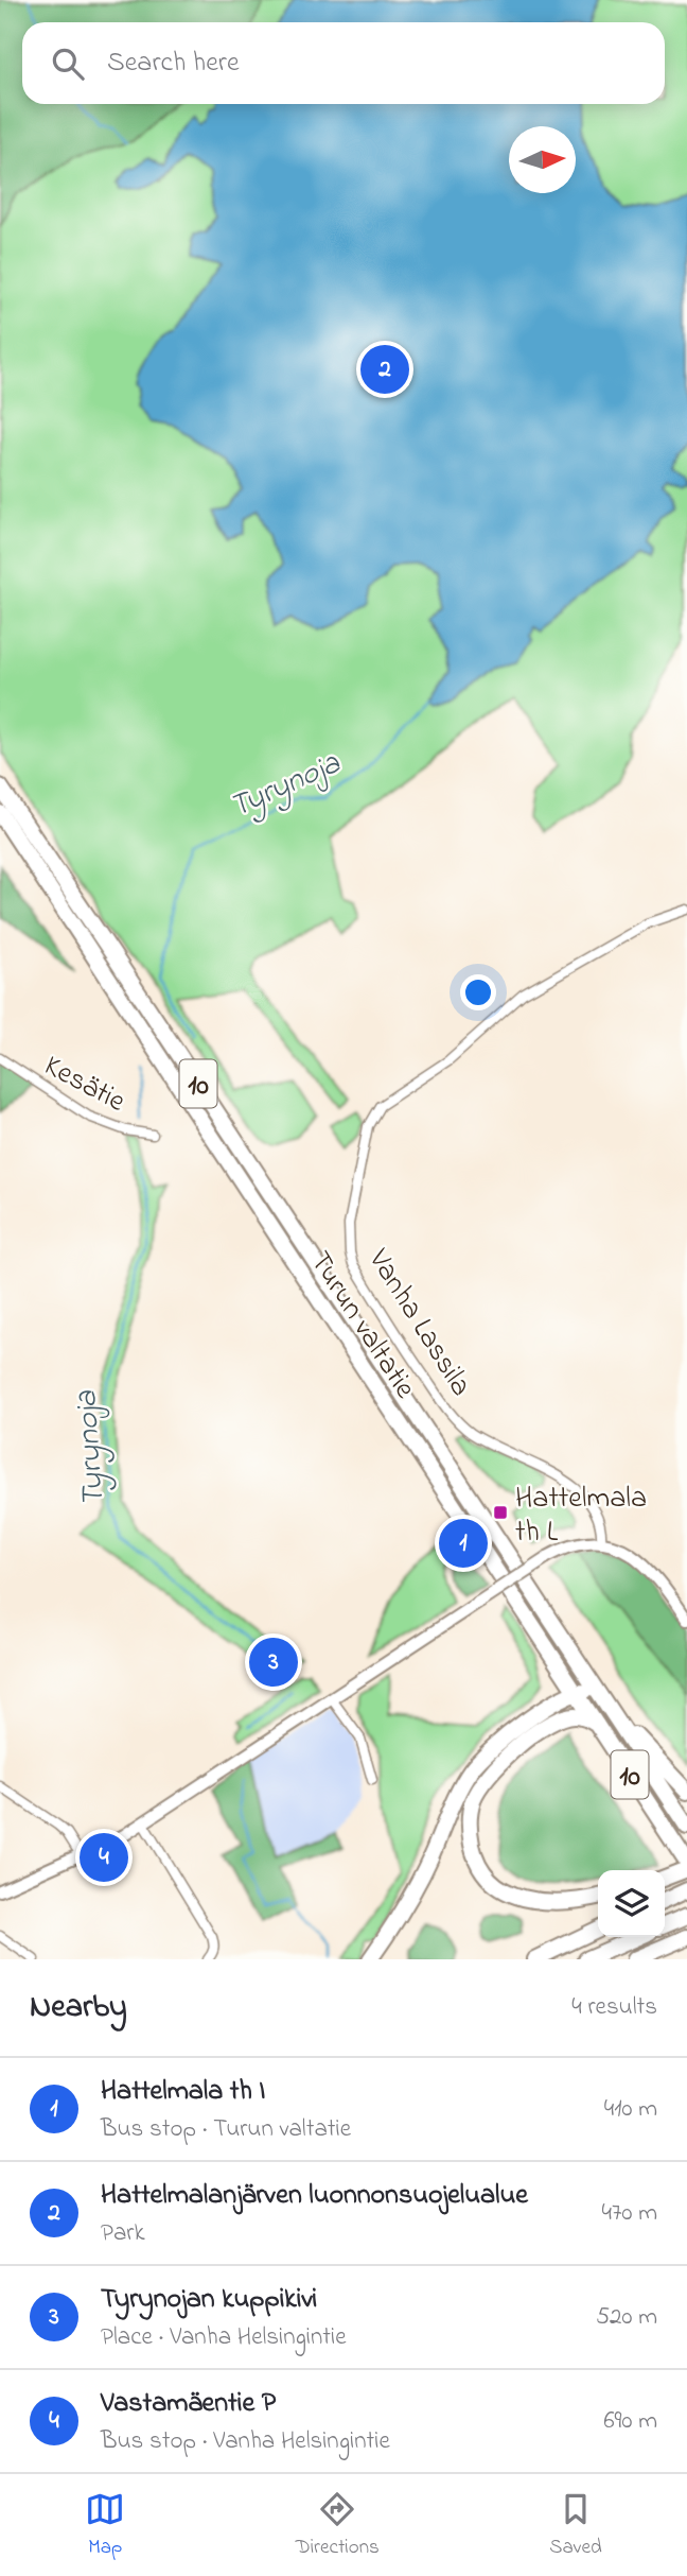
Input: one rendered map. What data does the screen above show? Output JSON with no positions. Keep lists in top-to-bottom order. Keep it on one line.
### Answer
{"streets":{"highway":["10","Turun valtatie"],"street":["Kesätie","Vanha Lassila"]},"water":["Tyrynoja"],"places":{"transit":["Hattelmala th L"]},"north":"right","page":{"search":"Search here","pins":["2","1","3","4"],"heading":["Nearby","4 results"],"list":[{"mark":"1","name":"Hattelmala th I","note":"Bus stop · Turun valtatie","value":"410 m"},{"mark":"2","name":"Hattelmalanjärven luonnonsuojelualue","note":"Park","value":"470 m"},{"mark":"3","name":"Tyrynojan kuppikivi","note":"Place · Vanha Helsingintie","value":"520 m"},{"mark":"4","name":"Vastamäentie P","note":"Bus stop · Vanha Helsingintie","value":"690 m"}],"nav":["Map","Directions","Saved"]}}
